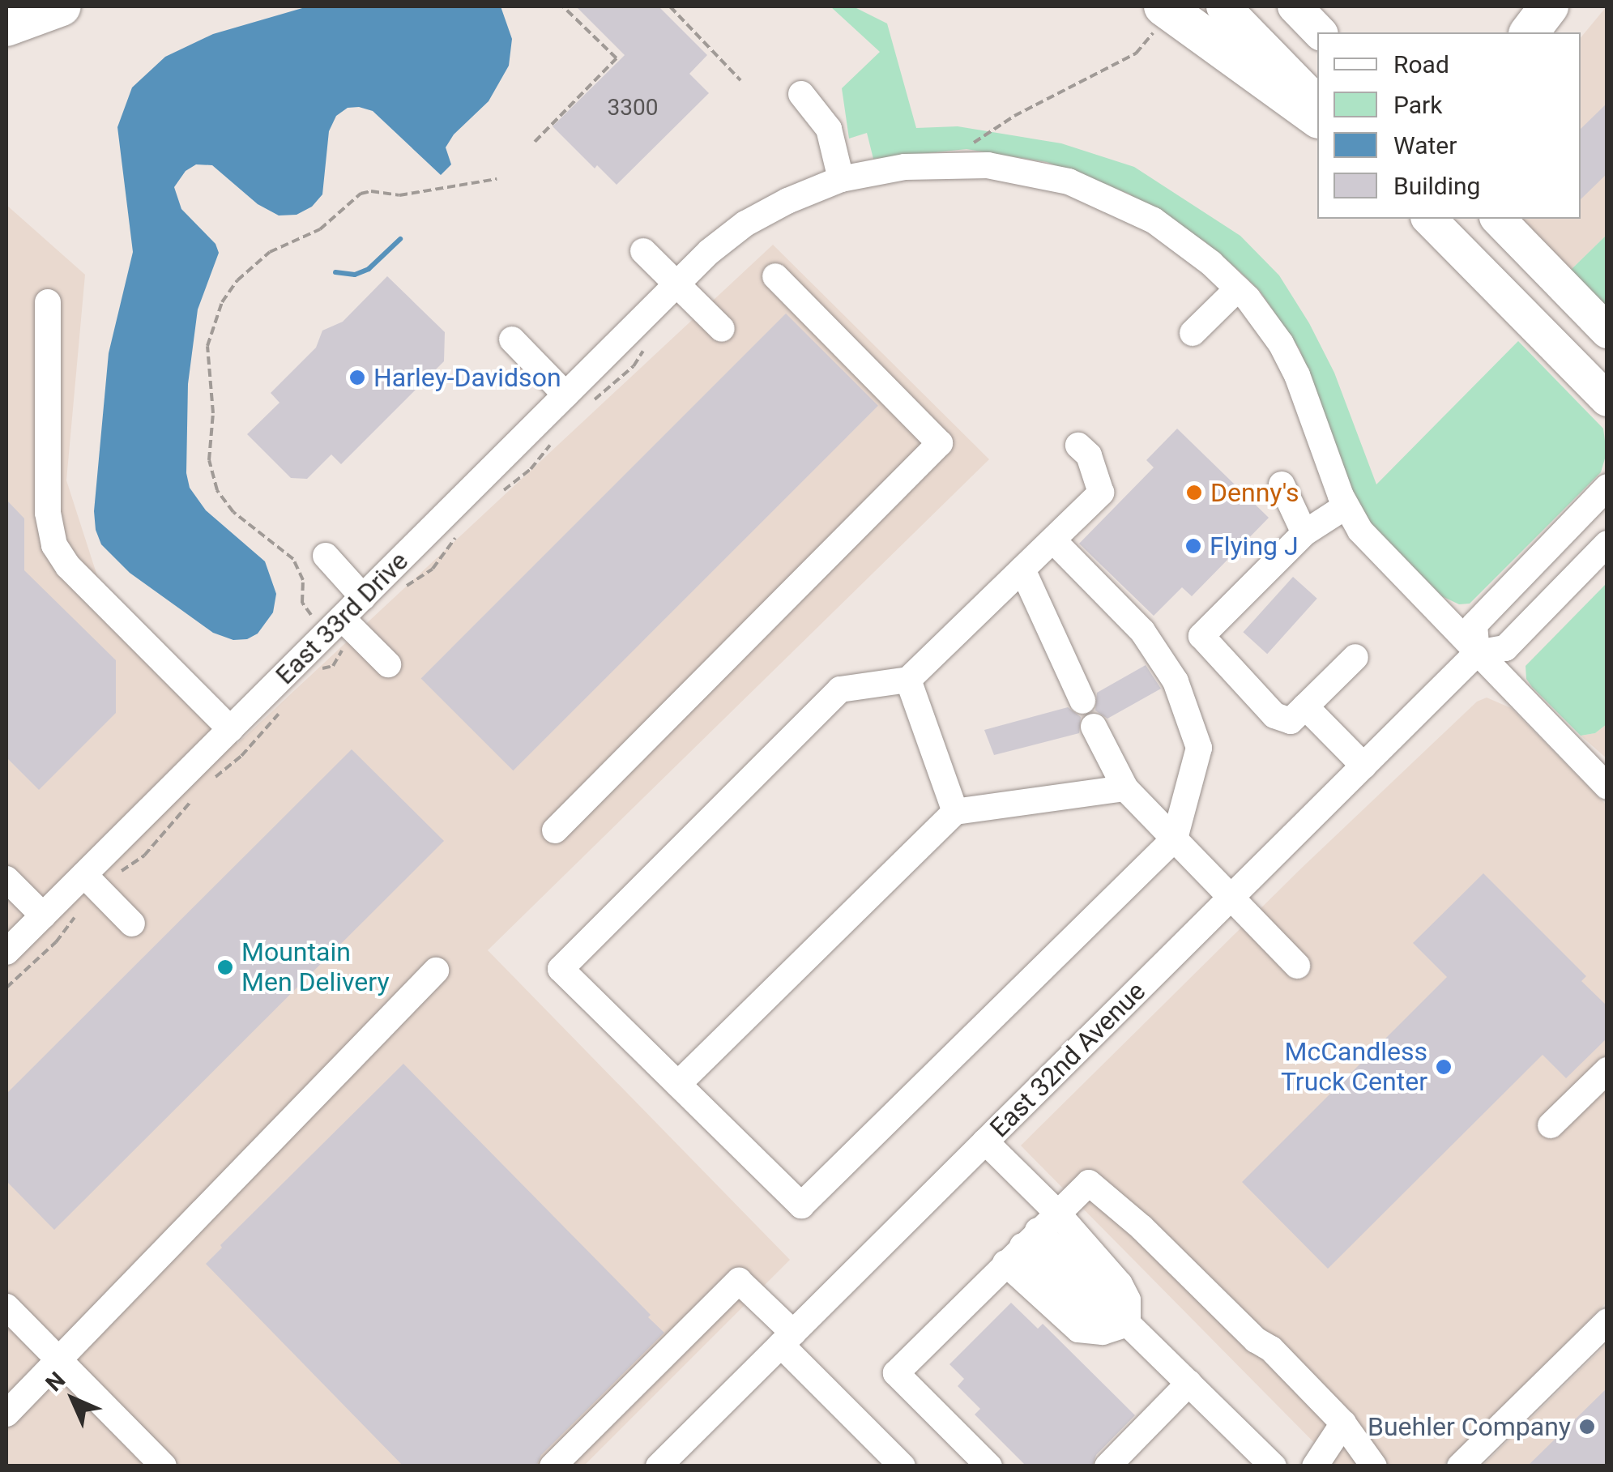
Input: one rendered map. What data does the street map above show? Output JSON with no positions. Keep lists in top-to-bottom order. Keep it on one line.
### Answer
{"streets":{"street":["East 33rd Drive","East 32nd Avenue"]},"crossings":[["East 33rd Drive","East 32nd Avenue"]],"places":["Harley-Davidson","Denny's","Flying J","Mountain Men Delivery","McCandless Truck Center","Buehler Company"],"house_numbers":["3300"],"legend":["Road","Park","Water","Building"],"north":"top left"}
